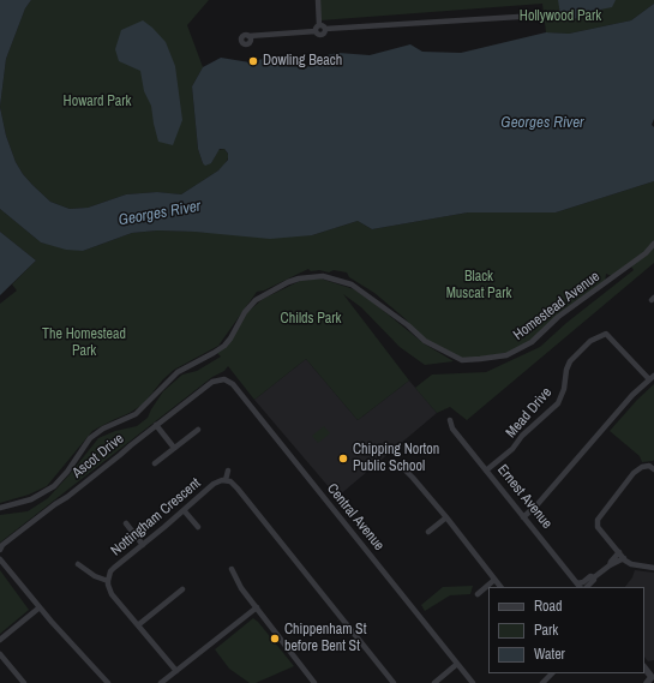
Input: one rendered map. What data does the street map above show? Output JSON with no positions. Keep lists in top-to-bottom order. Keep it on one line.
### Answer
{"streets":{"street":["Homestead Avenue","Mead Drive","Ascot Drive","Ernest Avenue","Nottingham Crescent","Central Avenue"]},"crossings":[["Mead Drive","Ernest Avenue"],["Ascot Drive","Central Avenue"]],"water":["Georges River"],"parks":["Hollywood Park","Howard Park","Black Muscat Park","Childs Park","The Homestead Park"],"places":["Dowling Beach","Chipping Norton Public School","Chippenham St before Bent St"],"legend":["Road","Park","Water"]}
